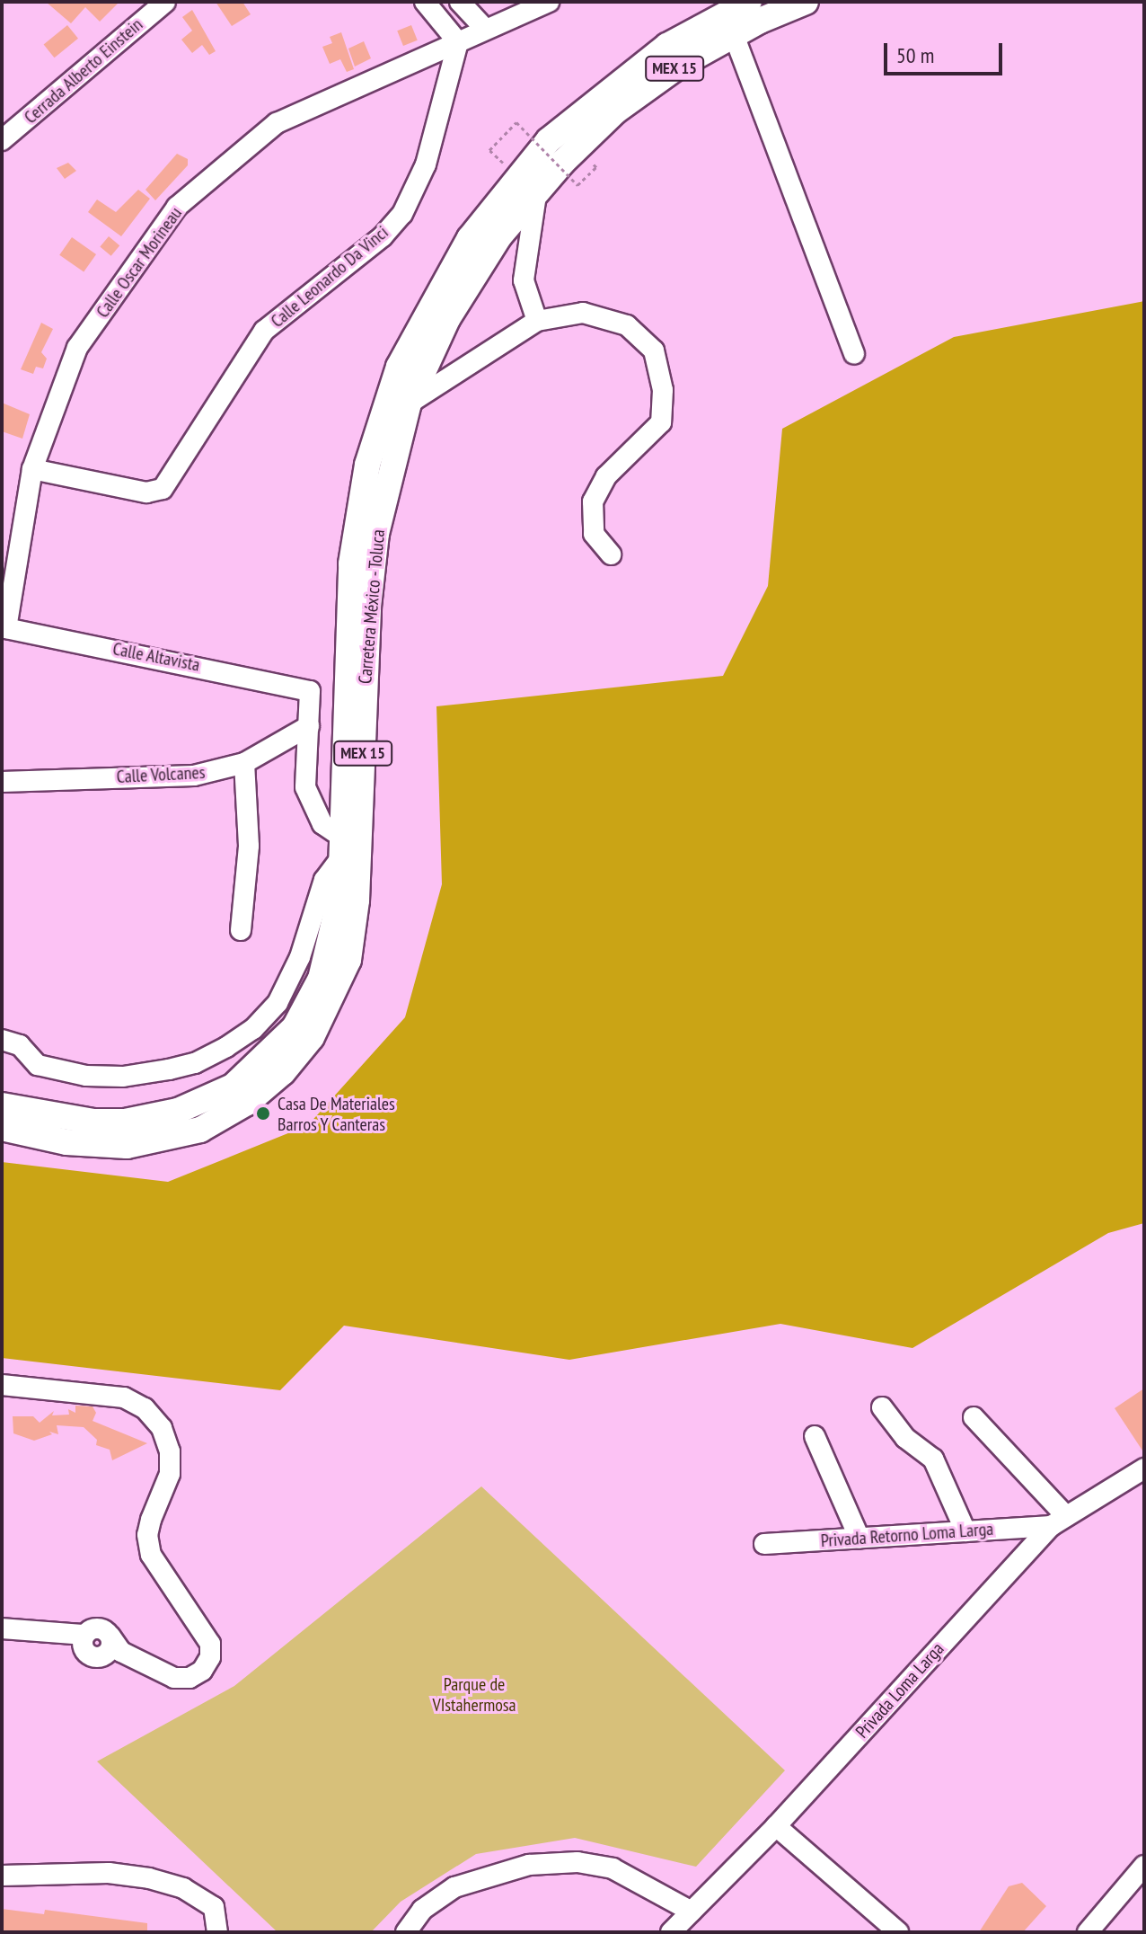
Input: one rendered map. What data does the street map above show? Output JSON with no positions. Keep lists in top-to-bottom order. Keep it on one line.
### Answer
{"streets":{"main road":["MEX 15","Carretera México - Toluca"],"street":["Cerrada Alberto Einstein","Calle Oscar Morineau","Calle Leonardo Da Vinci","Calle Altavista","Calle Volcanes","Privada Retorno Loma Larga","Privada Loma Larga"]},"crossings":[["Calle Oscar Morineau","Calle Leonardo Da Vinci"],["Calle Oscar Morineau","Calle Altavista"],["Calle Altavista","Calle Volcanes"],["Privada Retorno Loma Larga","Privada Loma Larga"]],"parks":["Parque de VIstahermosa"],"places":["Casa De Materiales Barros Y Canteras"],"scale_bar":"50 m"}
